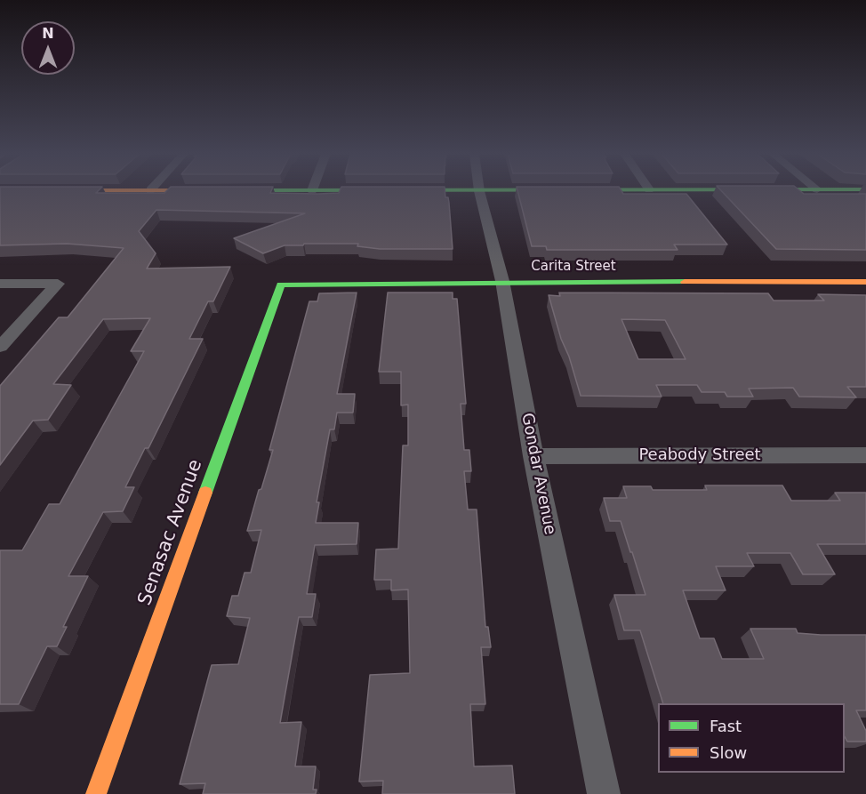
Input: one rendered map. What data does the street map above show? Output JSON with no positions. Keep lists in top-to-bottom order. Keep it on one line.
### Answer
{"streets":{"street":["Carita Street","Peabody Street","Gondar Avenue","Senasac Avenue"]},"crossings":[["Carita Street","Gondar Avenue"],["Carita Street","Senasac Avenue"],["Peabody Street","Gondar Avenue"]],"legend":["Fast","Slow"],"north":"top"}
